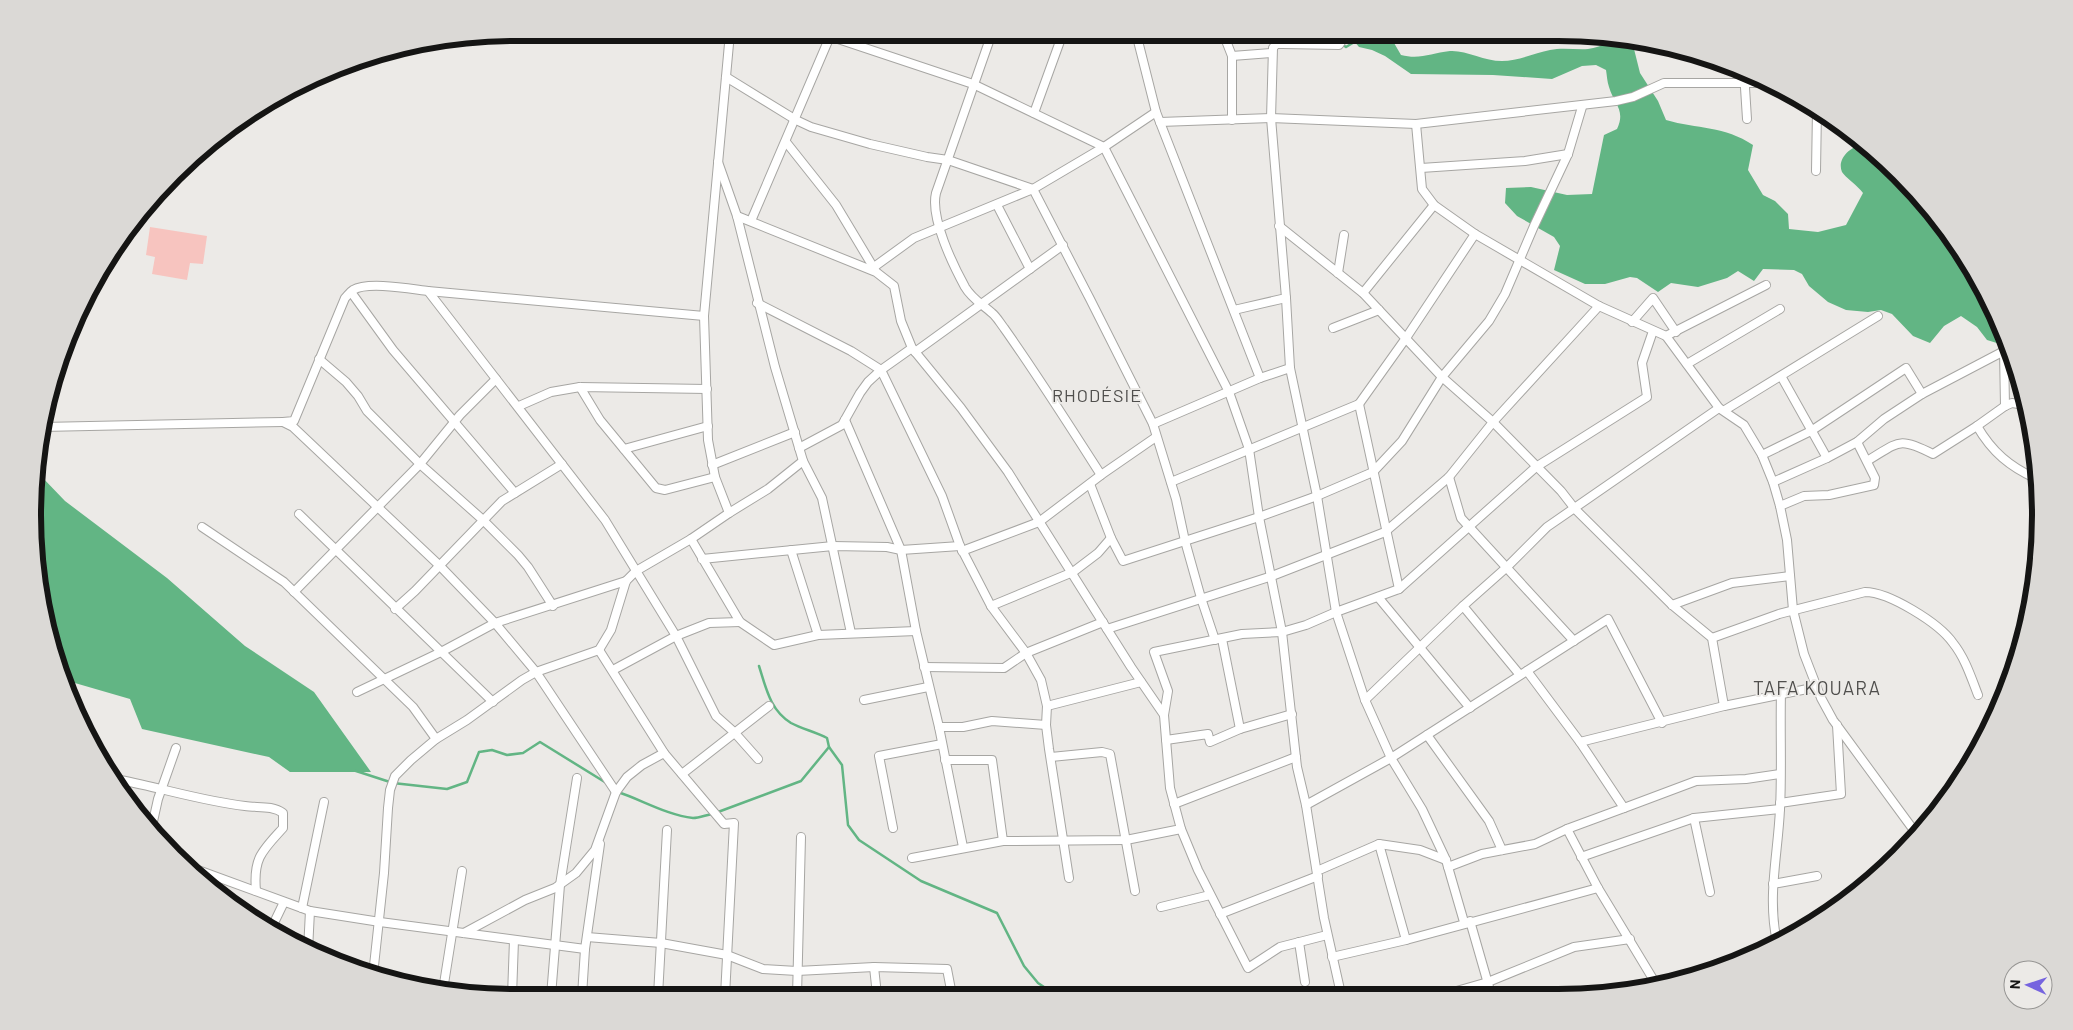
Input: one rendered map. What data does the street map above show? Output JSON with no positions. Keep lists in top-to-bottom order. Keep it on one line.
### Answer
{"districts":["RHODÉSIE","TAFA KOUARA"],"north":"left"}
